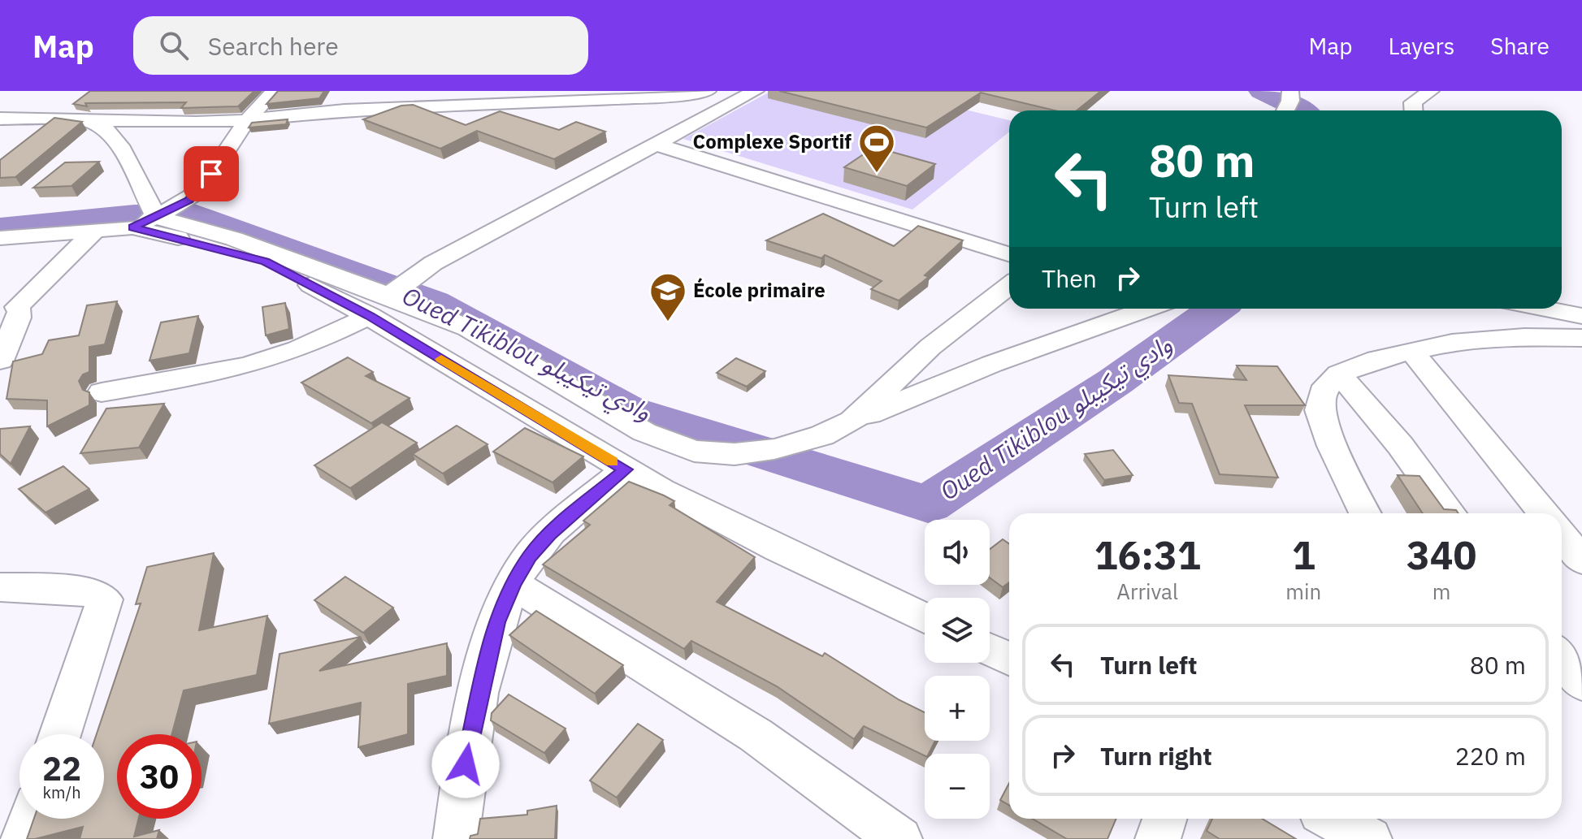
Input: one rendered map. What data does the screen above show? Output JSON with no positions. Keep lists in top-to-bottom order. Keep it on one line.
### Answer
{"water":["Oued Tikiblou وادي تيكيبلو"],"places":{"sports":["Complexe Sportif"],"school or university":["École primaire"]},"page":{"header":"Map","search":"Search here","nav":["Map","Layers","Share"],"turn":["80 m","Turn left"],"then":"Then","eta":["16:31","Arrival","1","min","340","m"],"map_buttons":["+","−"],"list":[{"name":"Turn left","value":"80 m"},{"name":"Turn right","value":"220 m"}],"speed":"22 km/h","limit":"30"}}
